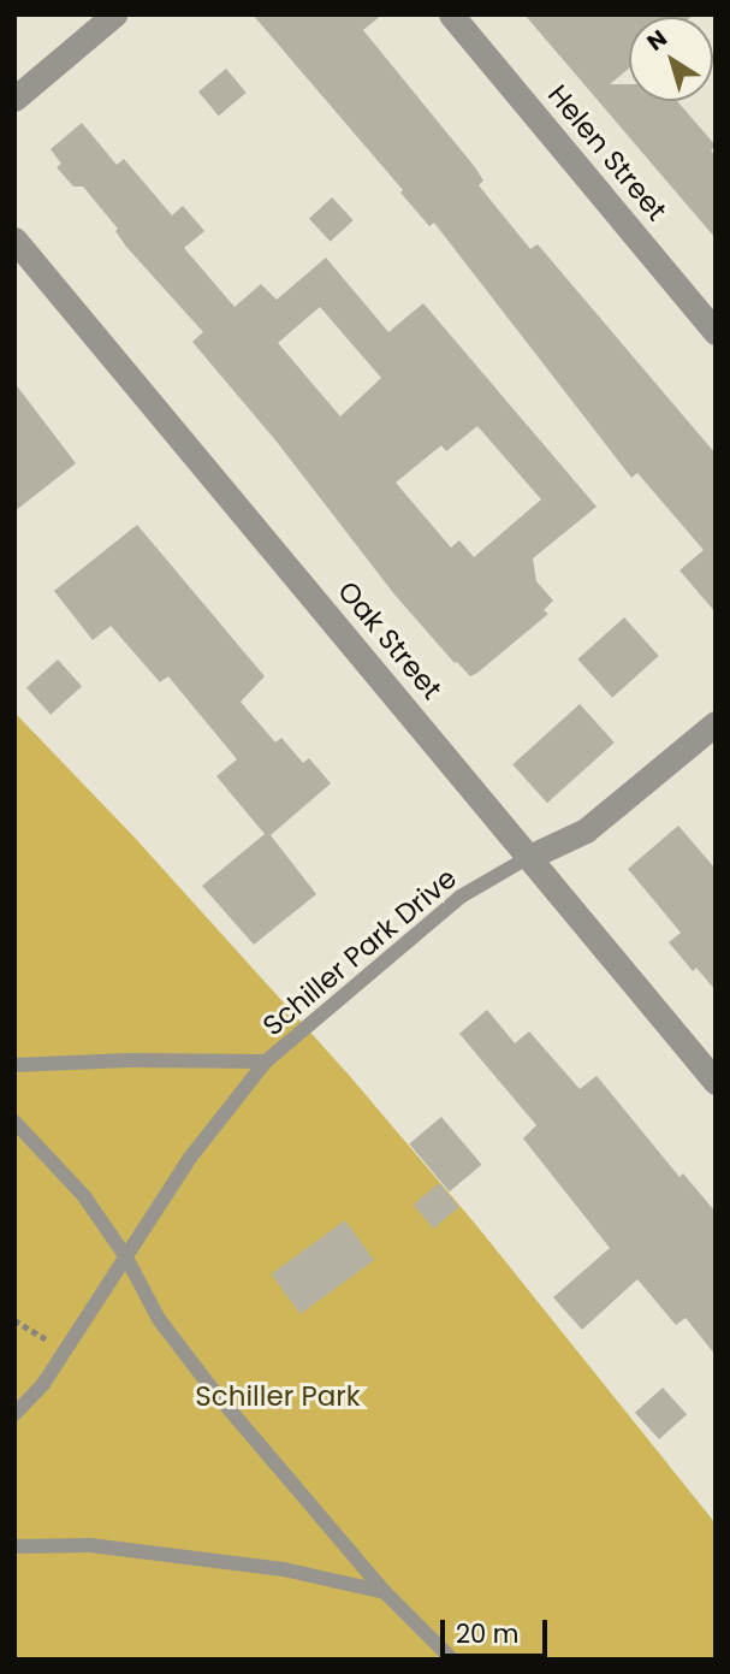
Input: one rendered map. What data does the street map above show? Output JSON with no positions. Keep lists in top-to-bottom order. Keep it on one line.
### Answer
{"streets":{"street":["Helen Street","Oak Street"],"lane":["Schiller Park Drive"]},"crossings":[["Oak Street","Schiller Park Drive"]],"parks":["Schiller Park"],"scale_bar":"20 m","north":"top left"}
